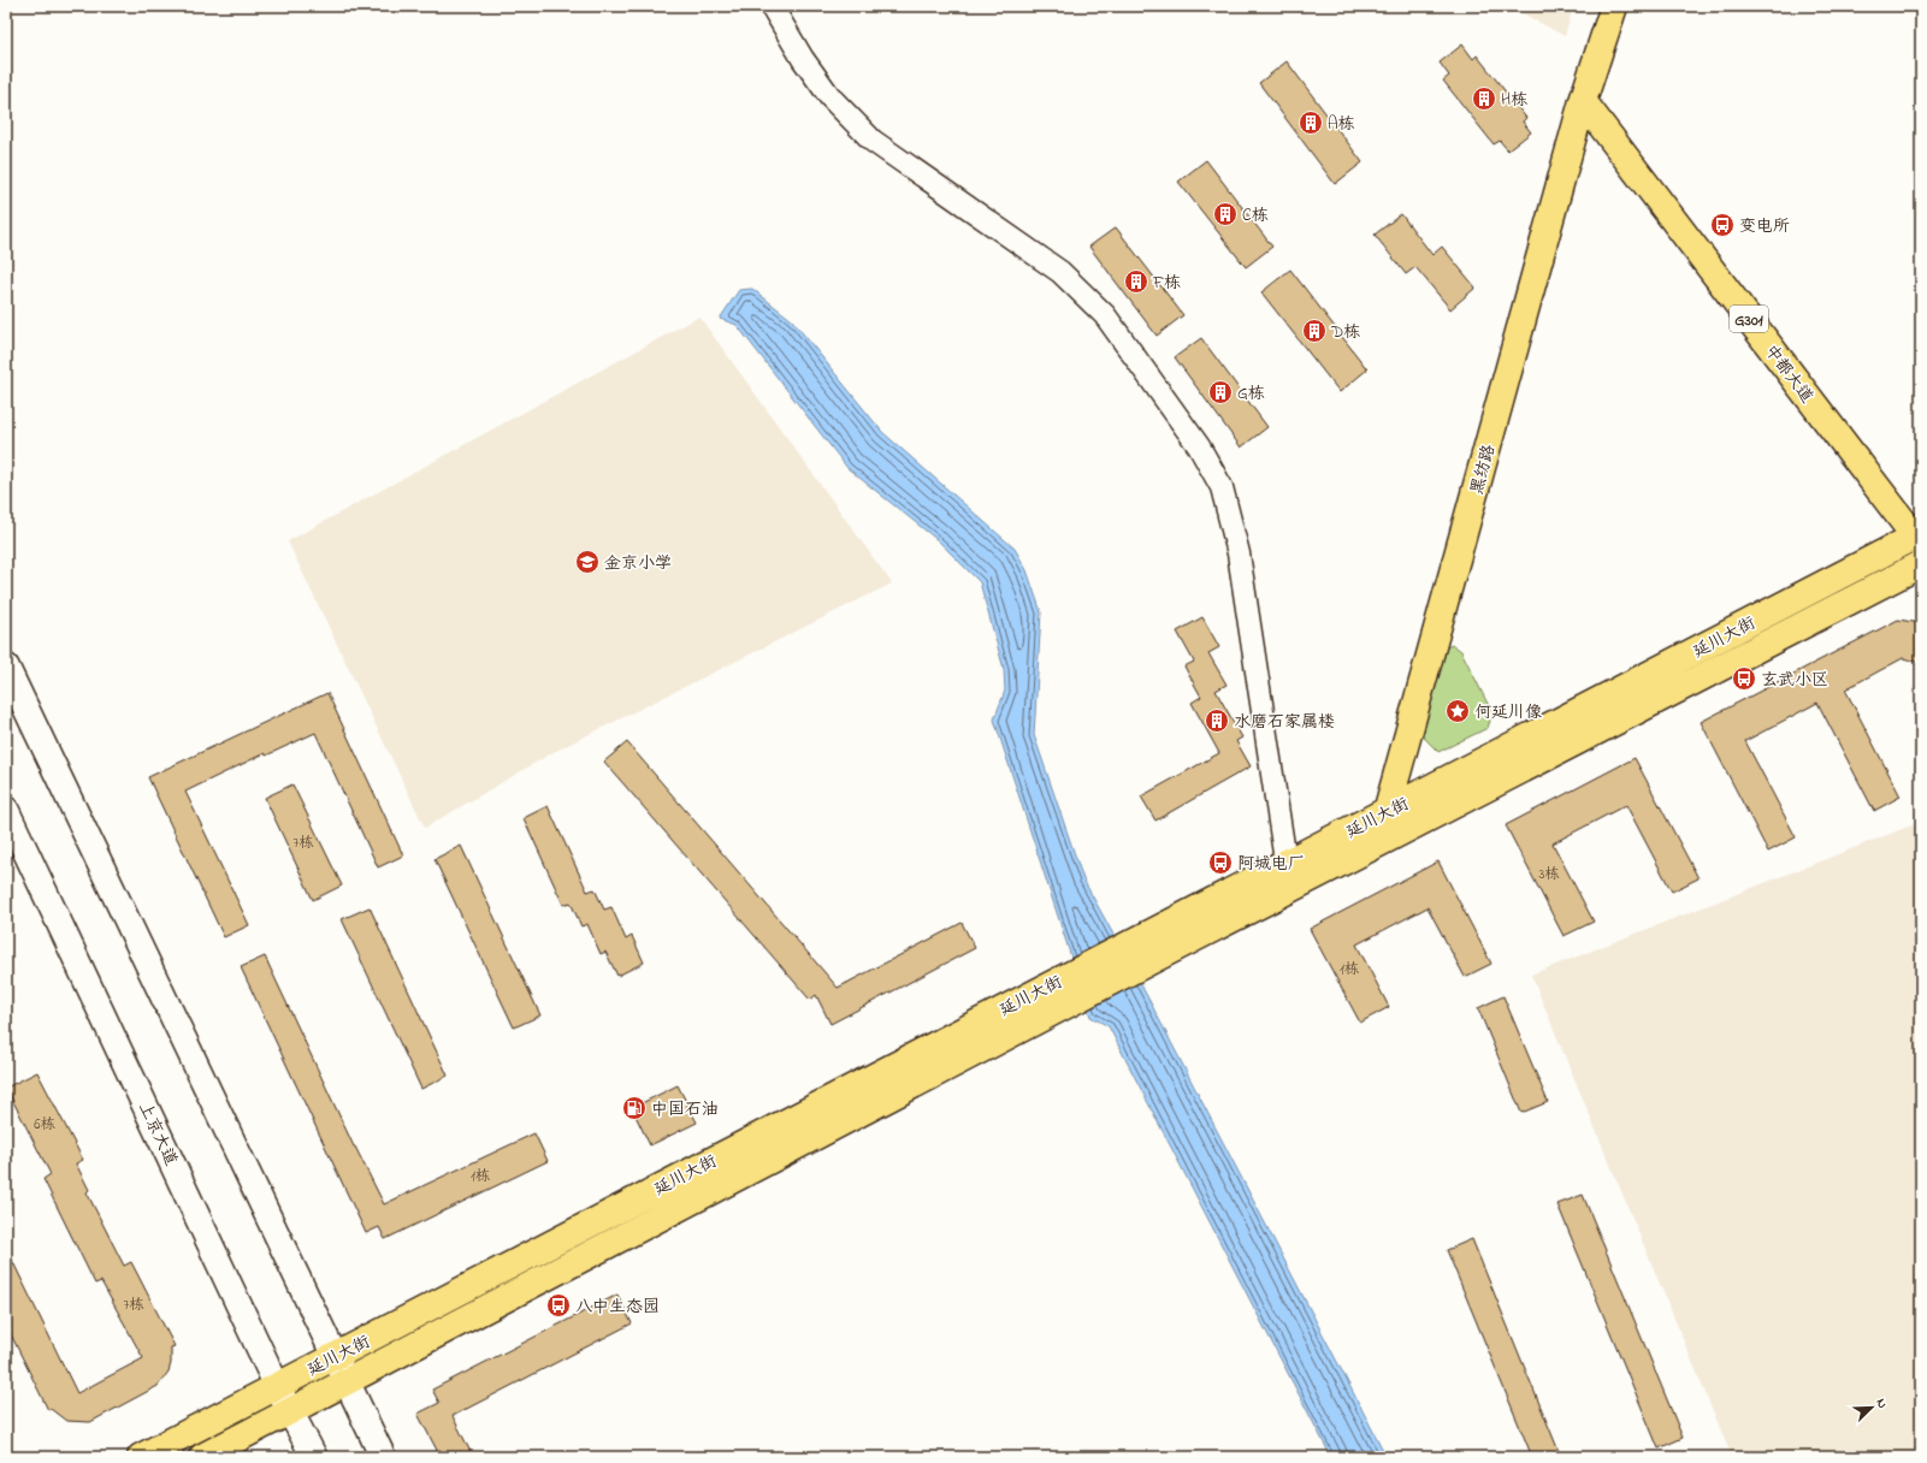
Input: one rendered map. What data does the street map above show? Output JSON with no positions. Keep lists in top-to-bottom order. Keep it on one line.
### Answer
{"streets":{"main road":["G301","中都大道","黑纺路","延川大街","上京大道"]},"crossings":[["中都大道","黑纺路"],["中都大道","延川大街"],["黑纺路","延川大街"],["延川大街","上京大道"]],"places":{"building":["H栋","A栋","C栋","F栋","D栋","G栋","水磨石家属楼"],"bus stop":["变电所","玄武小区","阿城电厂","八中生态园"],"school or university":["金京小学"],"place":["何延川像"],"fuel station":["中国石油"]},"house_numbers":["7栋","3栋","1栋","6栋","1栋","7栋"],"north":"top right"}
